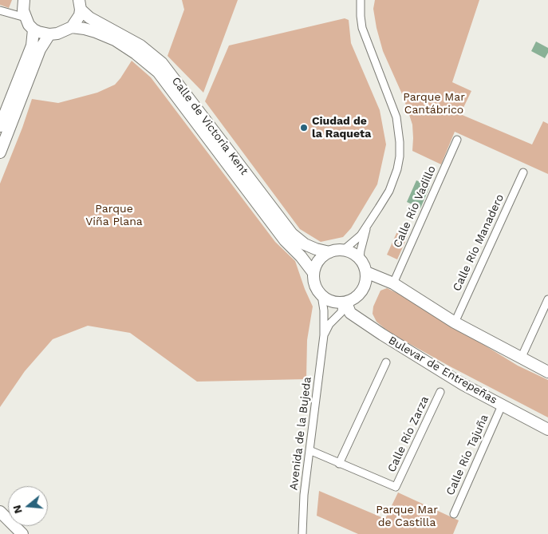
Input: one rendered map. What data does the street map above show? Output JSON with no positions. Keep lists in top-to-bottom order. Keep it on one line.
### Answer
{"streets":{"street":["Calle de Victoria Kent","Calle Río Vadillo","Calle Río Manadero","Bulevar de Entrepeñas","Avenida de la Bujeda","Calle Río Zarza","Calle Río Tajuña"]},"crossings":[["Calle de Victoria Kent","Bulevar de Entrepeñas"],["Calle de Victoria Kent","Avenida de la Bujeda"],["Bulevar de Entrepeñas","Avenida de la Bujeda"],["Bulevar de Entrepeñas","Calle Río Tajuña"],["Avenida de la Bujeda","Calle Río Zarza"]],"parks":["Parque Mar Cantábrico","Parque Viña Plana","Parque Mar de Castilla"],"places":["Ciudad de la Raqueta"],"north":"left"}
